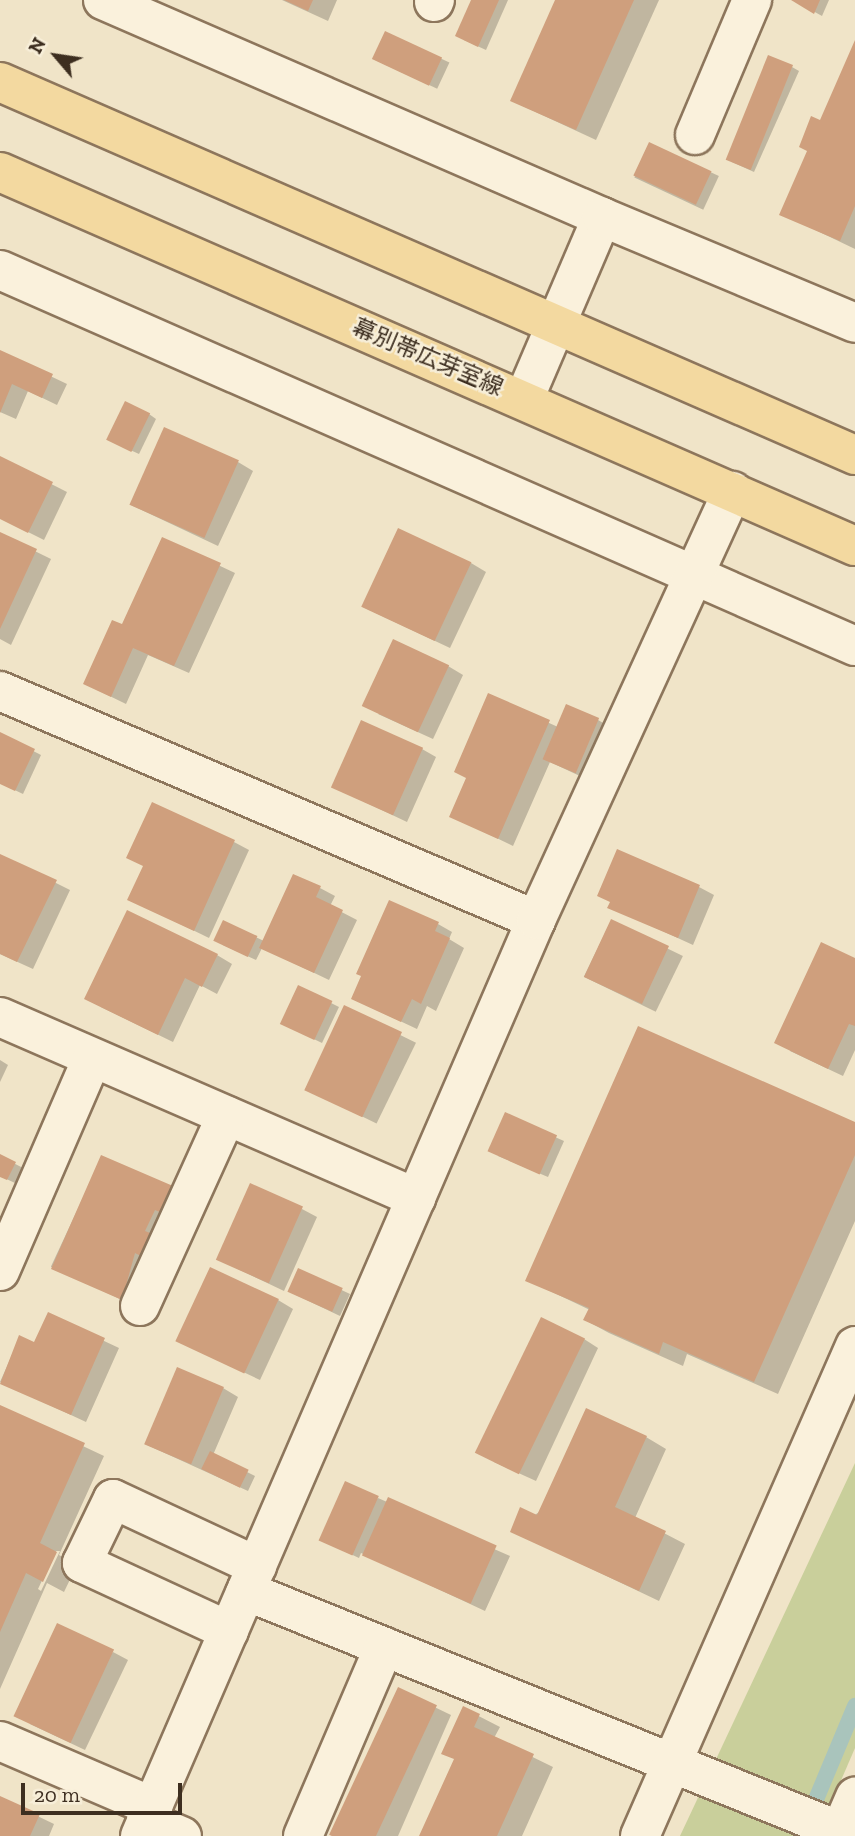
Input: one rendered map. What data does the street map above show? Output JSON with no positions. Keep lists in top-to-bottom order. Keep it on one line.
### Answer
{"streets":{"main road":["幕別帯広芽室線"]},"scale_bar":"20 m","north":"top left"}
